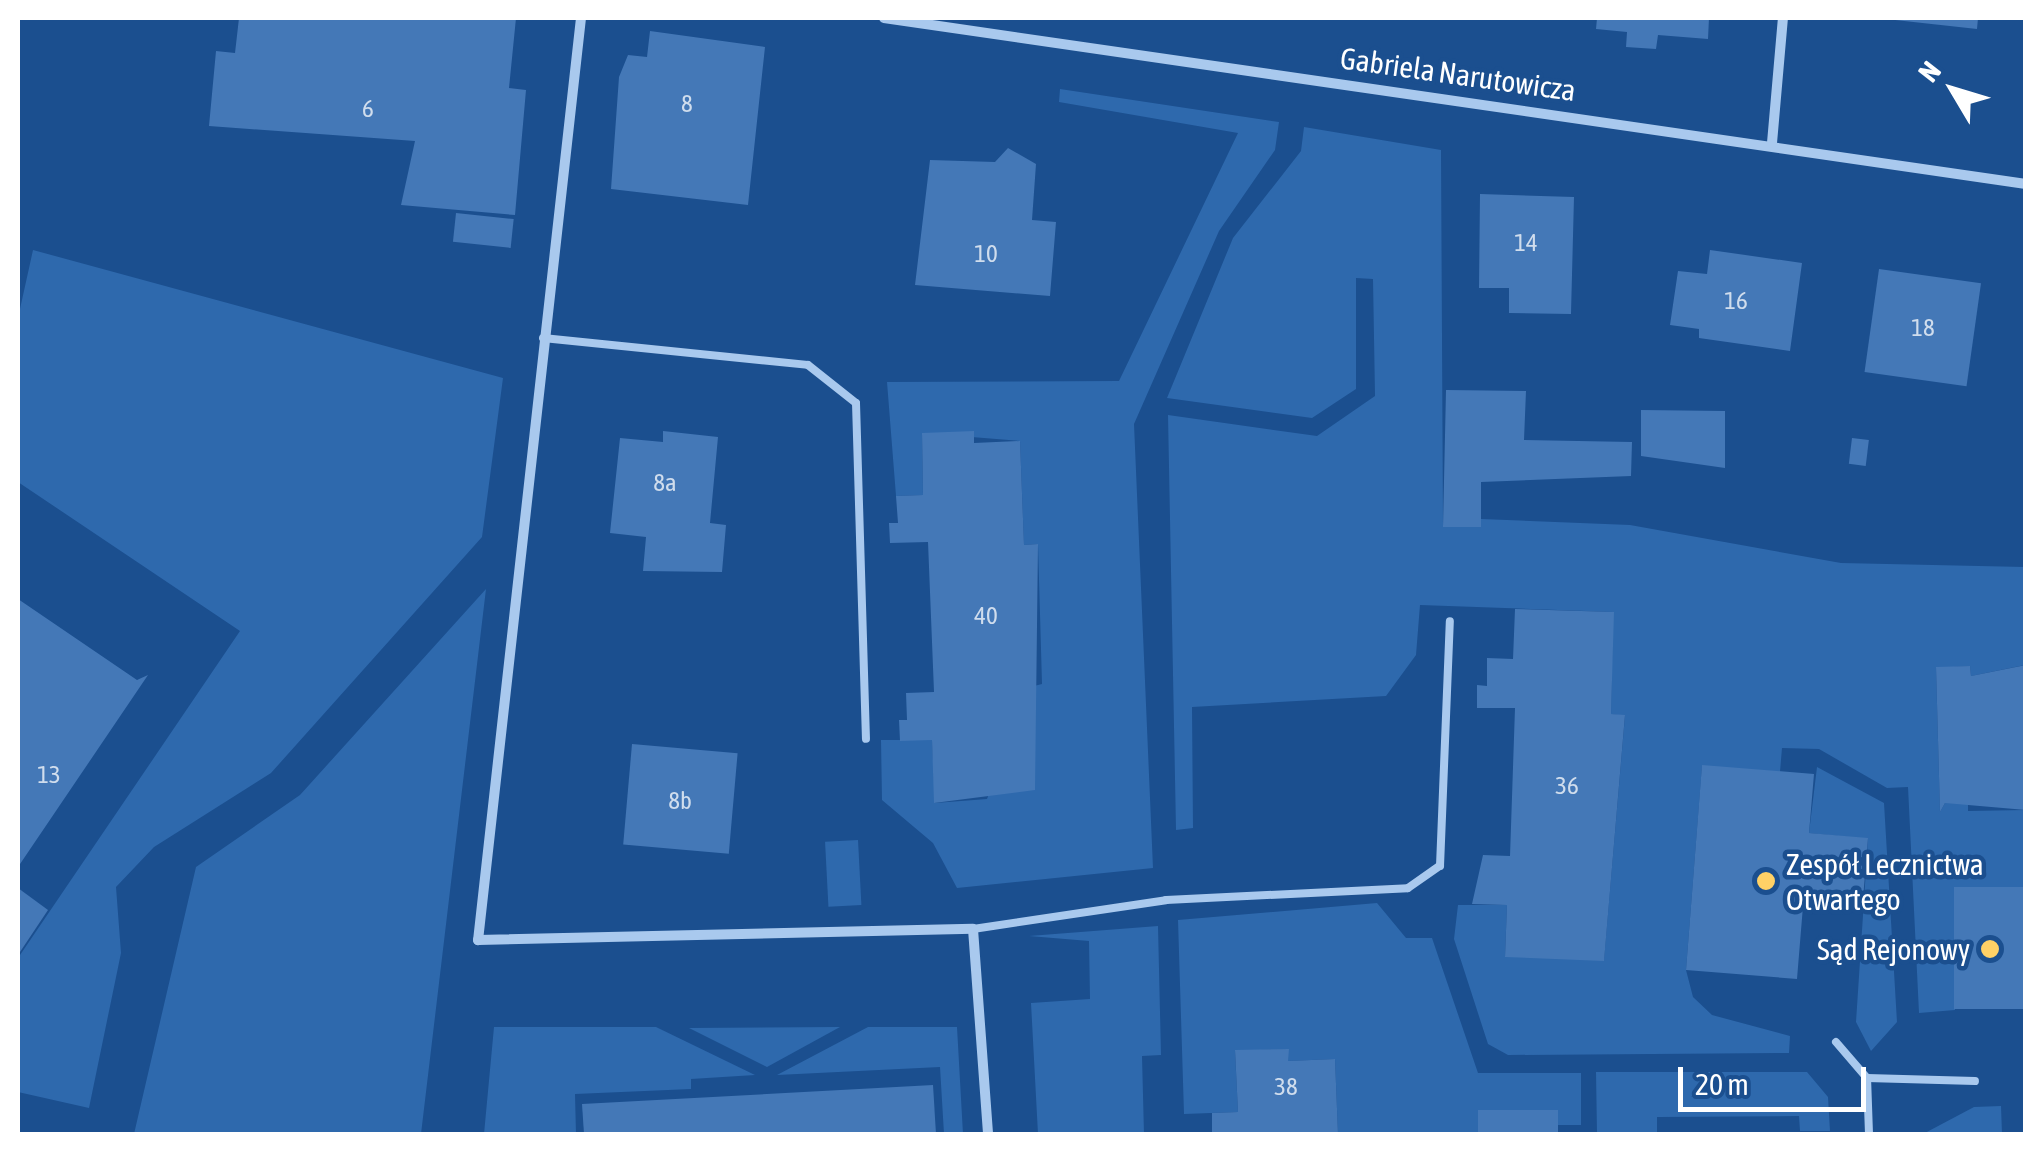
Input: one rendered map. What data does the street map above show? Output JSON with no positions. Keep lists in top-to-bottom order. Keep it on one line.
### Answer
{"streets":{"street":["Gabriela Narutowicza"]},"places":["Zespół Lecznictwa Otwartego","Sąd Rejonowy"],"house_numbers":["8","6","14","10","16","18","8a","40","13","36","8b","38"],"scale_bar":"20 m","north":"top left"}
